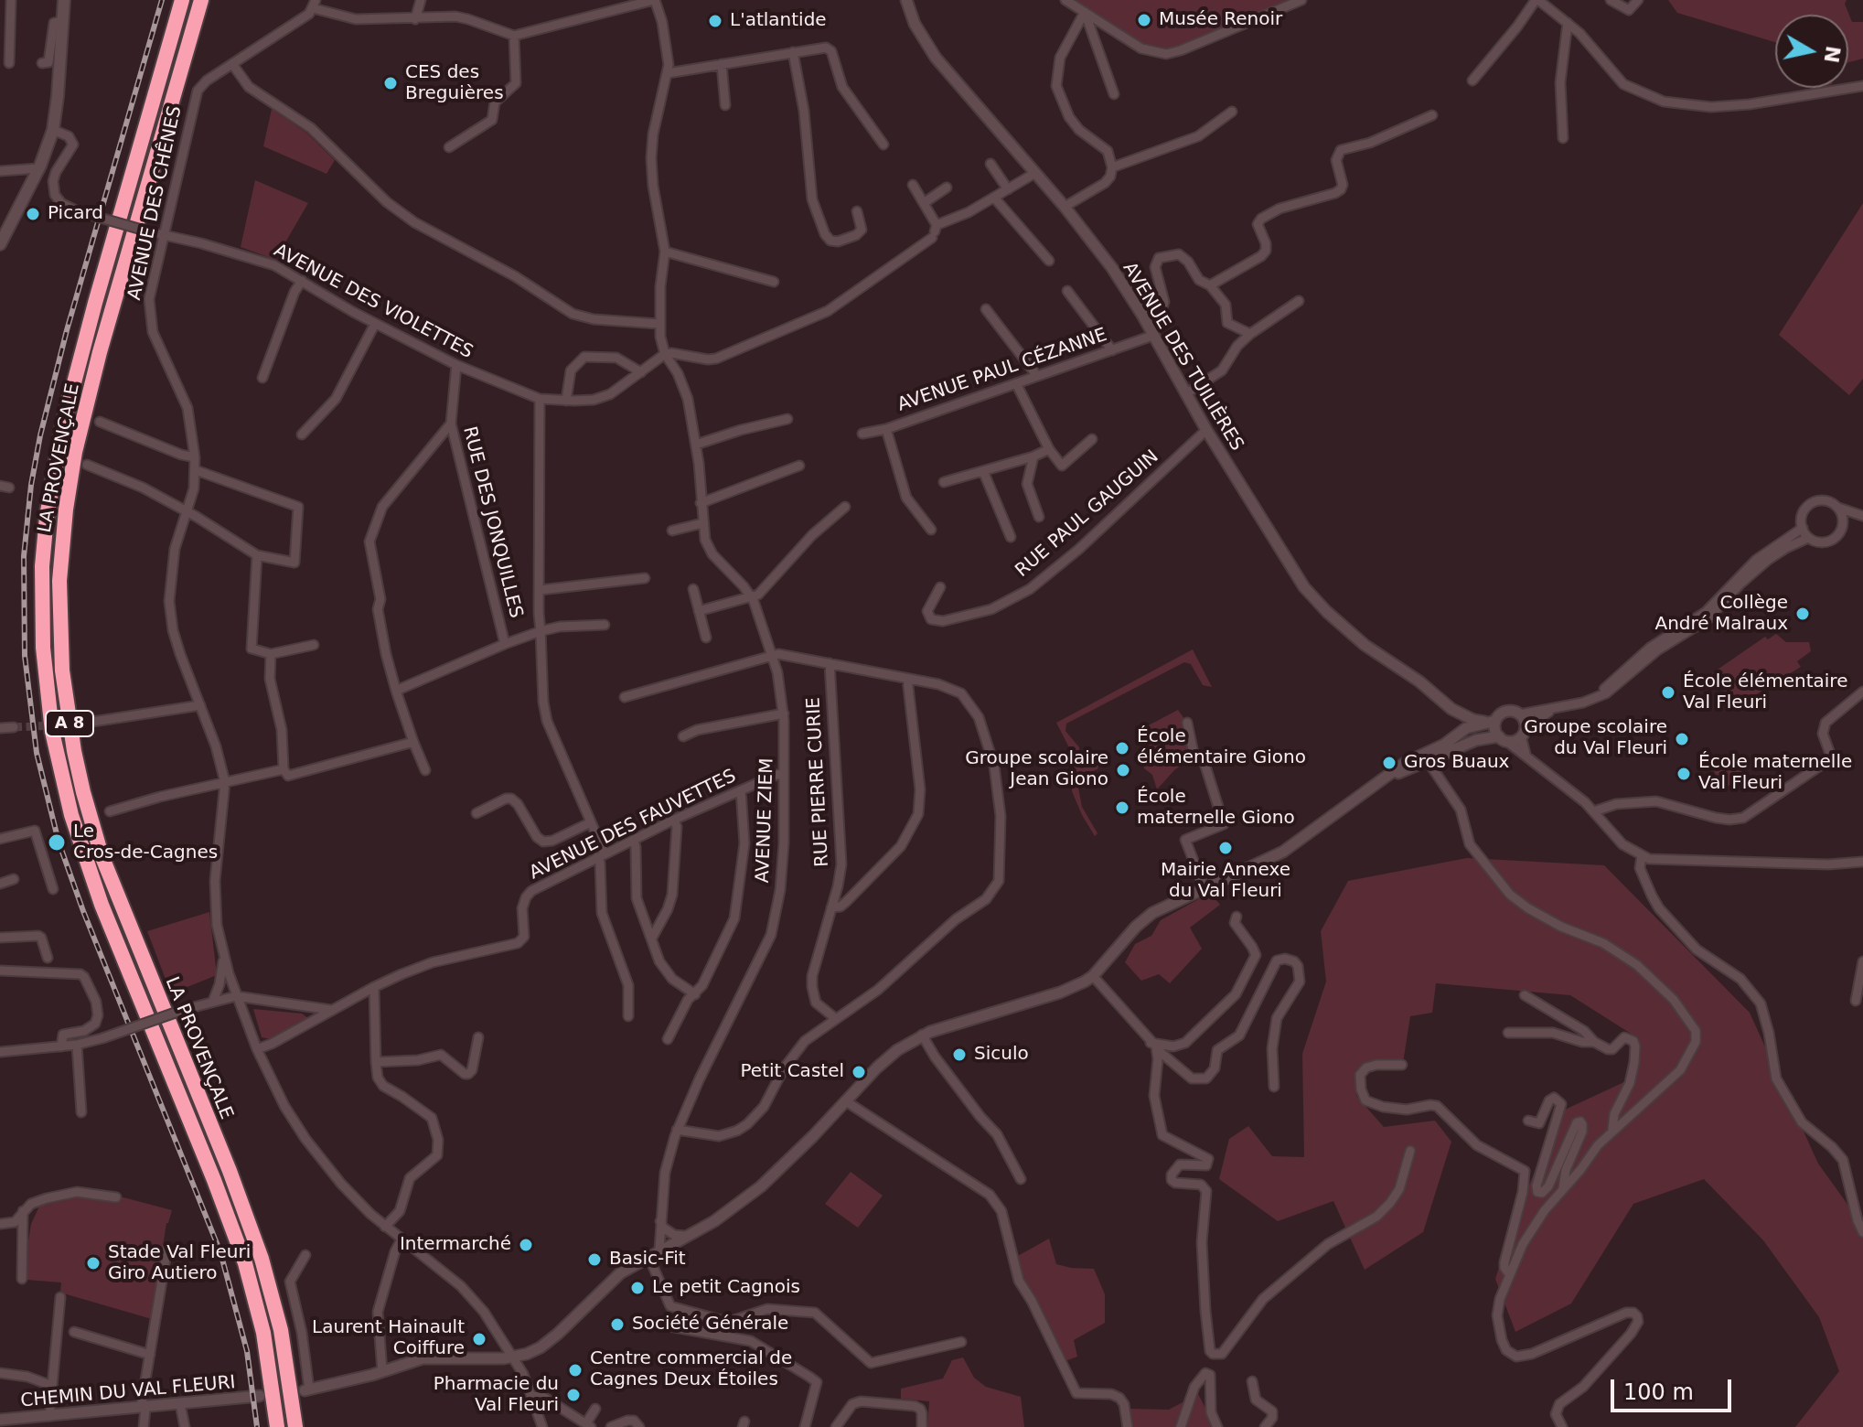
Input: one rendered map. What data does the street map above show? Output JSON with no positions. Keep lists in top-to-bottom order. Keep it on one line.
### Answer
{"streets":{"highway":["LA PROVENÇALE","A 8"],"street":["AVENUE DES CHÊNES","AVENUE DES VIOLETTES","AVENUE DES TUILIÈRES","AVENUE PAUL CÉZANNE","RUE PAUL GAUGUIN","RUE DES JONQUILLES","RUE PIERRE CURIE","AVENUE ZIEM","AVENUE DES FAUVETTES","CHEMIN DU VAL FLEURI"]},"crossings":[["AVENUE DES CHÊNES","AVENUE DES VIOLETTES"],["AVENUE DES CHÊNES","AVENUE DES FAUVETTES"],["AVENUE DES VIOLETTES","RUE DES JONQUILLES"],["AVENUE DES VIOLETTES","AVENUE ZIEM"],["AVENUE DES TUILIÈRES","AVENUE PAUL CÉZANNE"],["AVENUE DES TUILIÈRES","RUE PAUL GAUGUIN"],["AVENUE ZIEM","AVENUE DES FAUVETTES"]],"places":["Musée Renoir","L'atlantide","CES des Breguières","Picard","Collège André Malraux","École élémentaire Val Fleuri","Groupe scolaire du Val Fleuri","École élémentaire Giono","Gros Buaux","Groupe scolaire Jean Giono","École maternelle Val Fleuri","École maternelle Giono","Le Cros-de-Cagnes","Mairie Annexe du Val Fleuri","Siculo","Petit Castel","Intermarché","Basic-Fit","Stade Val Fleuri Giro Autiero","Le petit Cagnois","Société Générale","Laurent Hainault Coiffure","Centre commercial de Cagnes Deux Étoiles","Pharmacie du Val Fleuri"],"scale_bar":"100 m","north":"right"}
